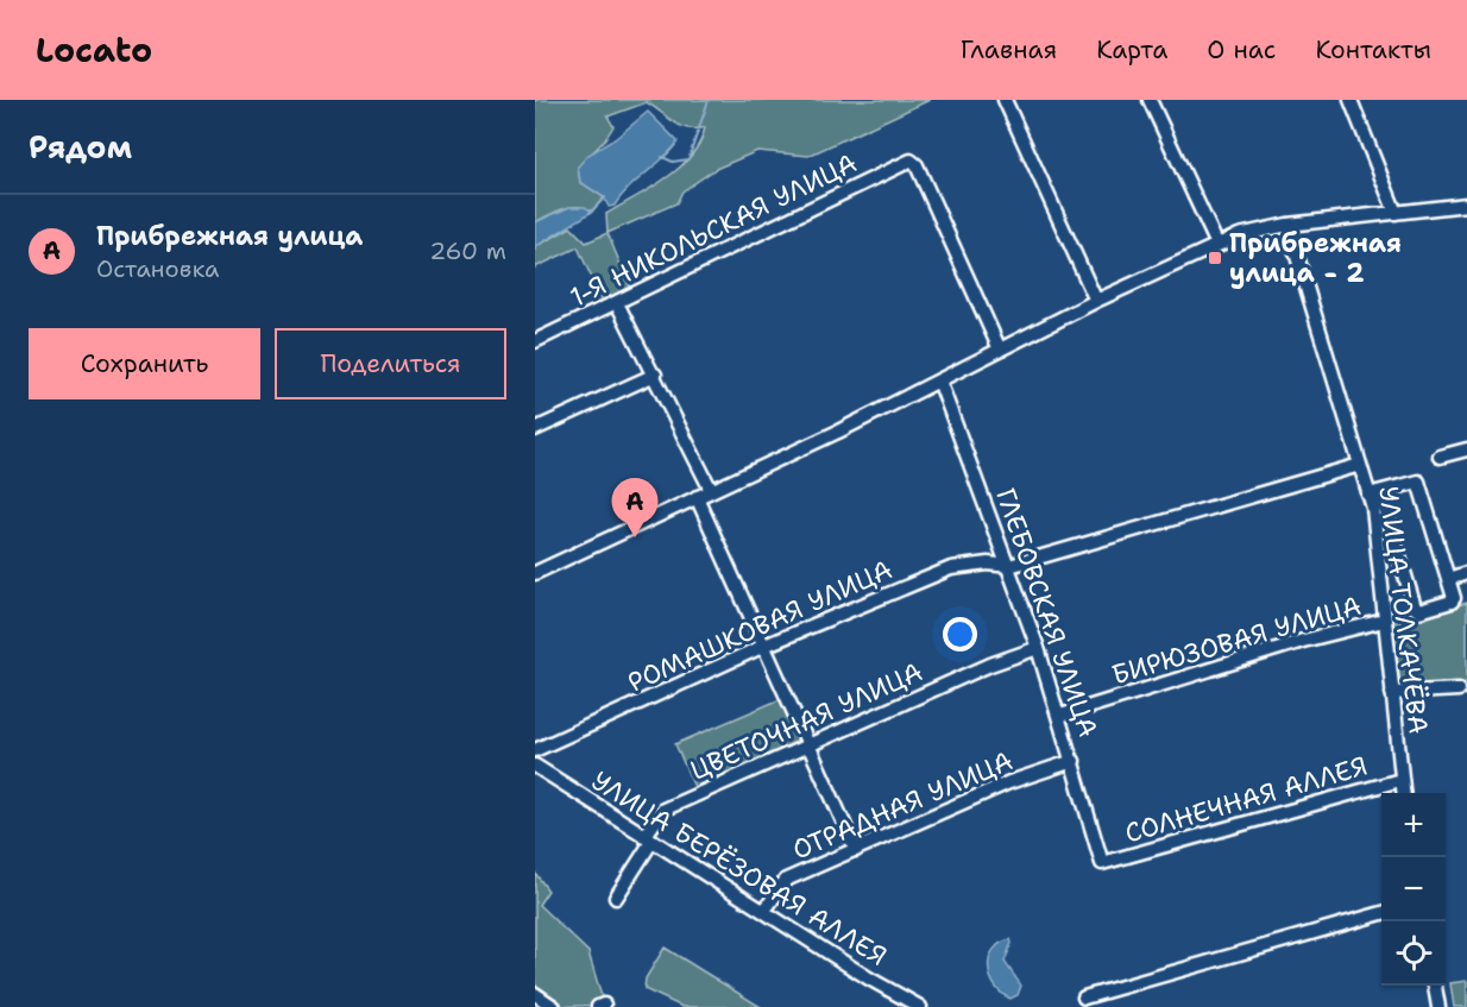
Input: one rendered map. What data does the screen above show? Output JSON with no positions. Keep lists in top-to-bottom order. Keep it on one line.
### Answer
{"streets":{"street":["1-Я НИКОЛЬСКАЯ УЛИЦА","УЛИЦА ТОЛКАЧЁВА","ГЛЕБОВСКАЯ УЛИЦА","РОМАШКОВАЯ УЛИЦА","БИРЮЗОВАЯ УЛИЦА","ЦВЕТОЧНАЯ УЛИЦА","СОЛНЕЧНАЯ АЛЛЕЯ","ОТРАДНАЯ УЛИЦА","УЛИЦА БЕРЁЗОВАЯ АЛЛЕЯ"]},"crossings":[["УЛИЦА ТОЛКАЧЁВА","РОМАШКОВАЯ УЛИЦА"],["УЛИЦА ТОЛКАЧЁВА","БИРЮЗОВАЯ УЛИЦА"],["УЛИЦА ТОЛКАЧЁВА","СОЛНЕЧНАЯ АЛЛЕЯ"],["ГЛЕБОВСКАЯ УЛИЦА","РОМАШКОВАЯ УЛИЦА"],["ГЛЕБОВСКАЯ УЛИЦА","БИРЮЗОВАЯ УЛИЦА"],["ГЛЕБОВСКАЯ УЛИЦА","ЦВЕТОЧНАЯ УЛИЦА"],["ГЛЕБОВСКАЯ УЛИЦА","СОЛНЕЧНАЯ АЛЛЕЯ"],["ГЛЕБОВСКАЯ УЛИЦА","ОТРАДНАЯ УЛИЦА"],["ЦВЕТОЧНАЯ УЛИЦА","УЛИЦА БЕРЁЗОВАЯ АЛЛЕЯ"],["ОТРАДНАЯ УЛИЦА","УЛИЦА БЕРЁЗОВАЯ АЛЛЕЯ"]],"places":{"transit":["Прибрежная улица - 2"]},"page":{"header":"Locato","nav":["Главная","Карта","О нас","Контакты"],"heading":"Рядом","list":[{"mark":"A","name":"Прибрежная улица","note":"Остановка","value":"260 m"}],"buttons":["Сохранить","Поделиться"],"pins":"A","map_buttons":["+","−"]}}
